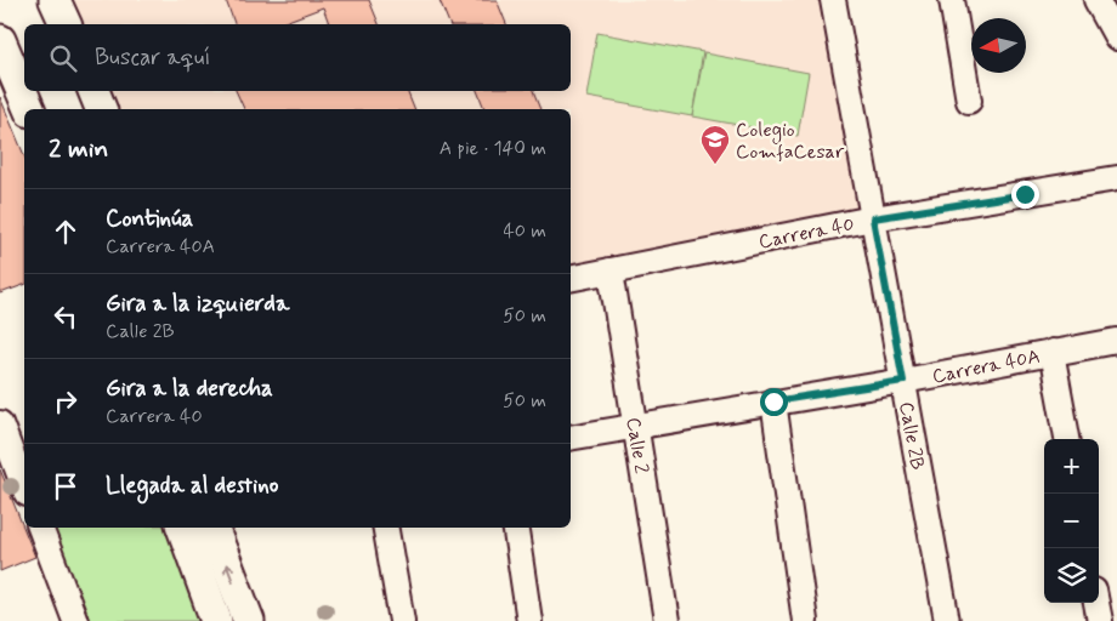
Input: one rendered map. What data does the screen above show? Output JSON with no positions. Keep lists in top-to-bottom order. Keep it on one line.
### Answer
{"streets":{"street":["Carrera 40","Carrera 40A","Calle 2B","Calle 2"]},"crossings":[["Carrera 40","Calle 2B"],["Carrera 40","Calle 2"],["Carrera 40A","Calle 2B"],["Carrera 40A","Calle 2"]],"places":{"school or university":["Colegio ComfaCesar"]},"north":"left","page":{"search":"Buscar aquí","heading":["2 min","A pie · 140 m"],"list":[["Continúa","Carrera 40A","40 m"],["Gira a la izquierda","Calle 2B","50 m"],["Gira a la derecha","Carrera 40","50 m"],"Llegada al destino"],"map_buttons":["+","−"]}}
